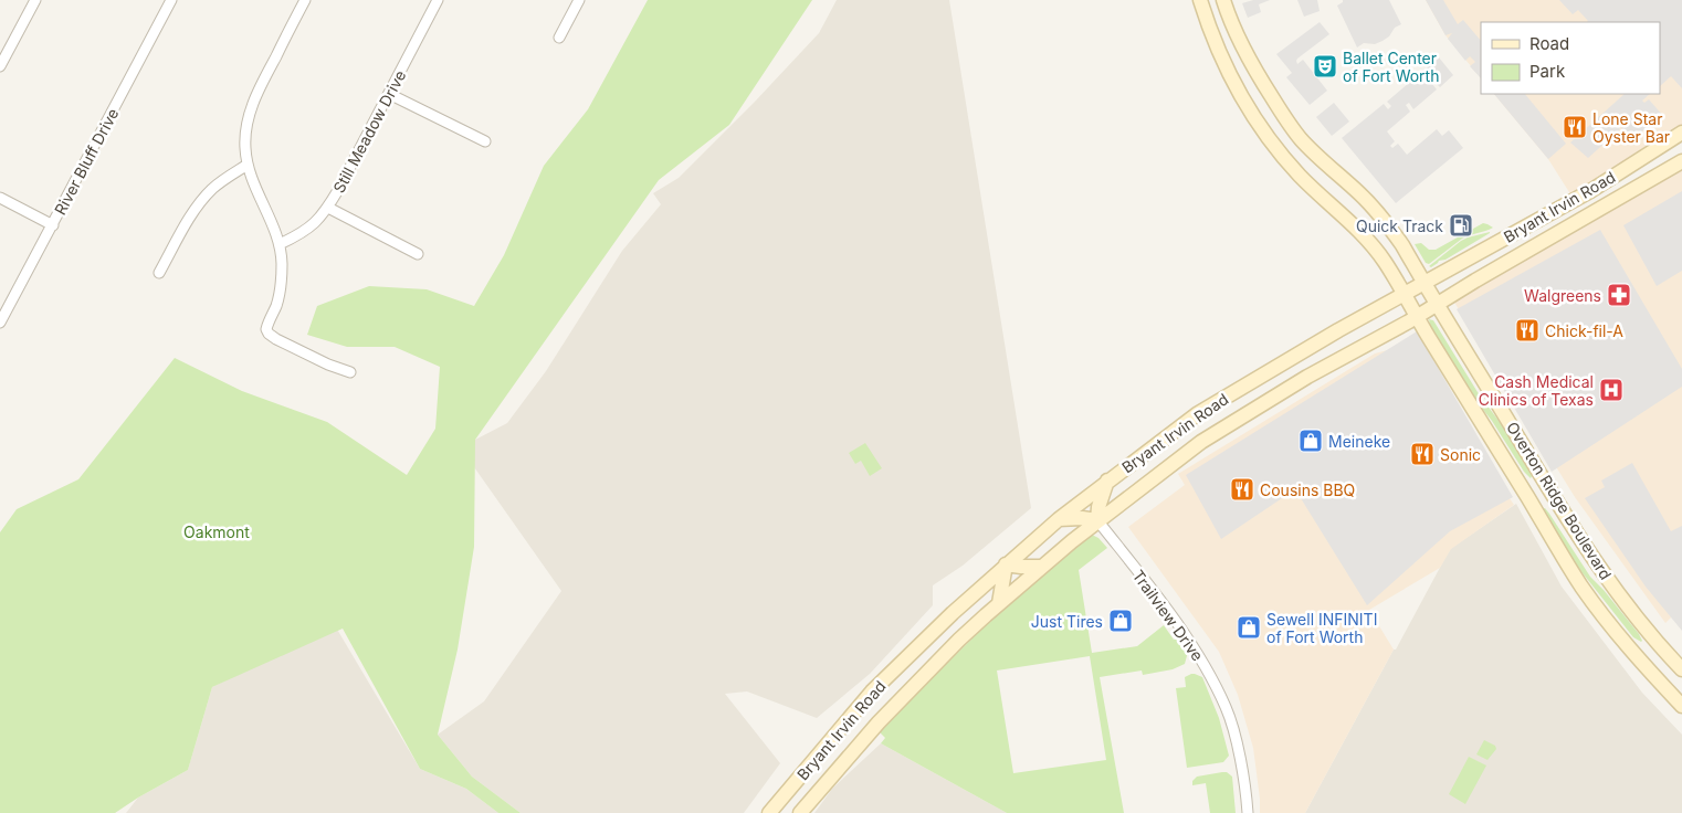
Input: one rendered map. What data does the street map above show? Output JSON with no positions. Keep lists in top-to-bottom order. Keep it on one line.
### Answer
{"streets":{"main road":["Bryant Irvin Road","Overton Ridge Boulevard"],"street":["Still Meadow Drive","River Bluff Drive","Trailview Drive"]},"crossings":[["Bryant Irvin Road","Overton Ridge Boulevard"],["Bryant Irvin Road","Trailview Drive"]],"parks":["Oakmont"],"places":{"theatre":["Ballet Center of Fort Worth"],"restaurant":["Lone Star Oyster Bar","Chick-fil-A","Sonic","Cousins BBQ"],"fuel station":["Quick Track"],"pharmacy":["Walgreens"],"hospital":["Cash Medical Clinics of Texas"],"shop":["Meineke","Just Tires","Sewell INFINITI of Fort Worth"]},"legend":["Road","Park"]}
